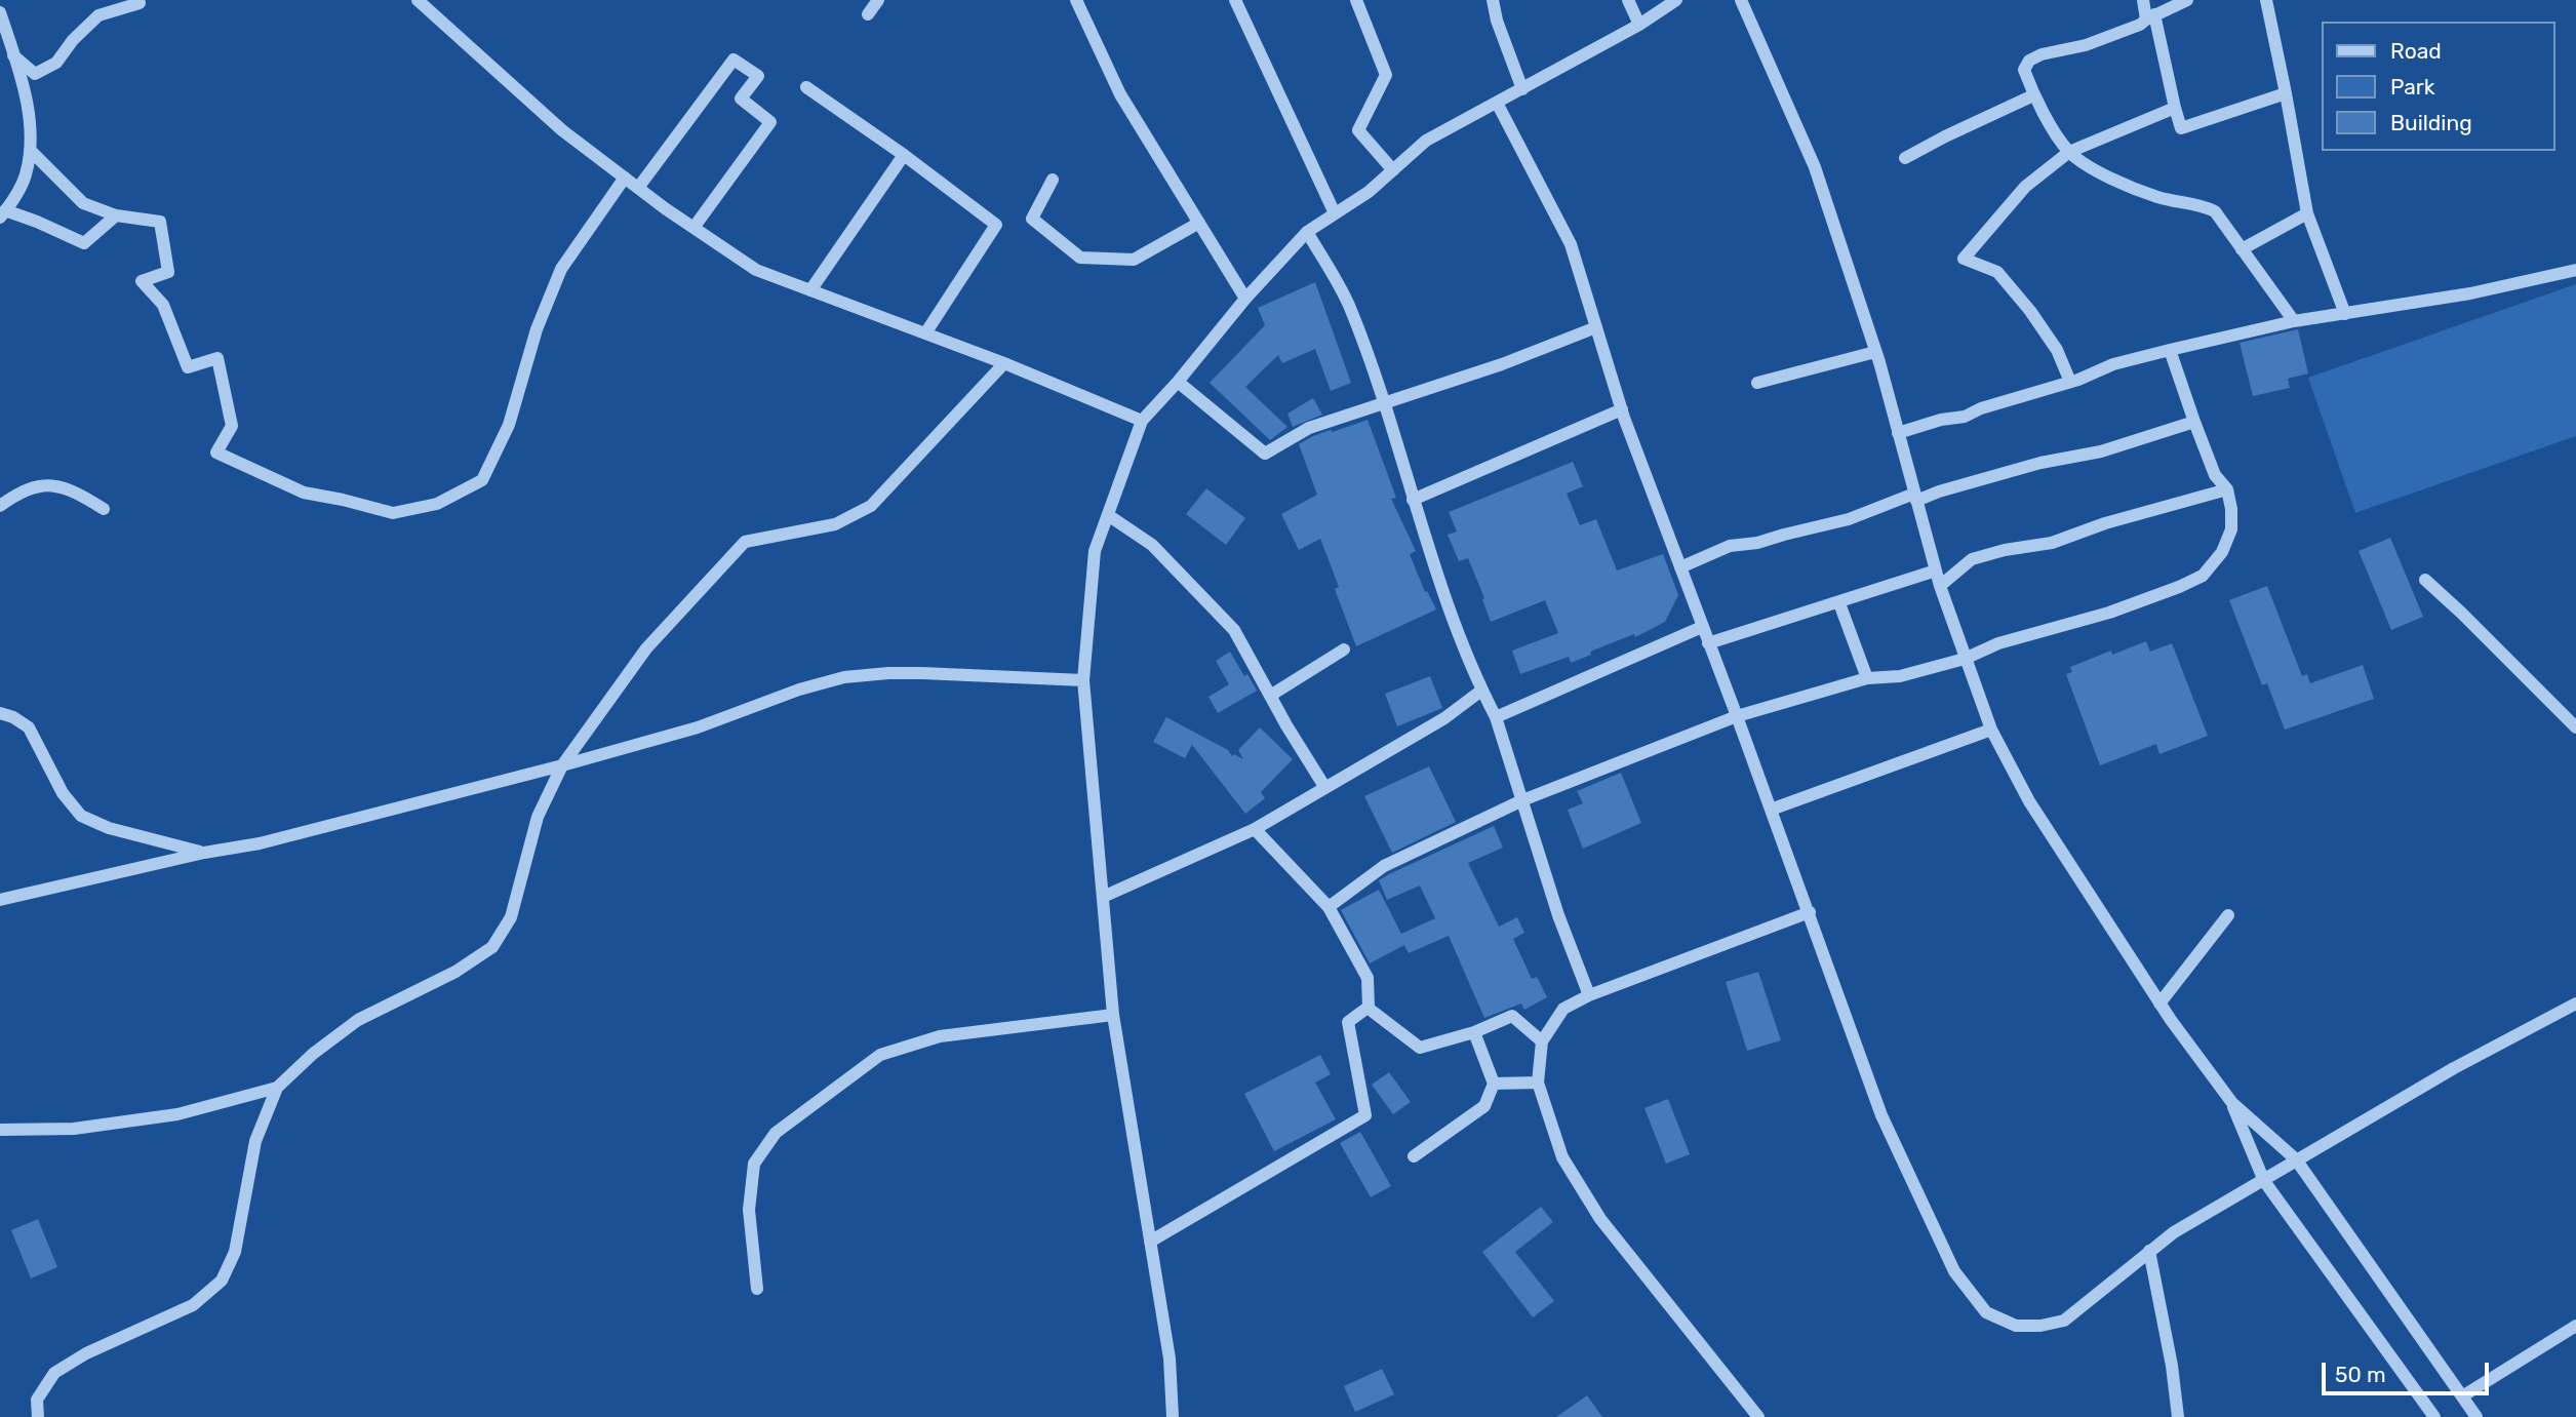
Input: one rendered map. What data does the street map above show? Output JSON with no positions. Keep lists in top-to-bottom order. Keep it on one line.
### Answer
{"legend":["Road","Park","Building"],"scale_bar":"50 m"}
